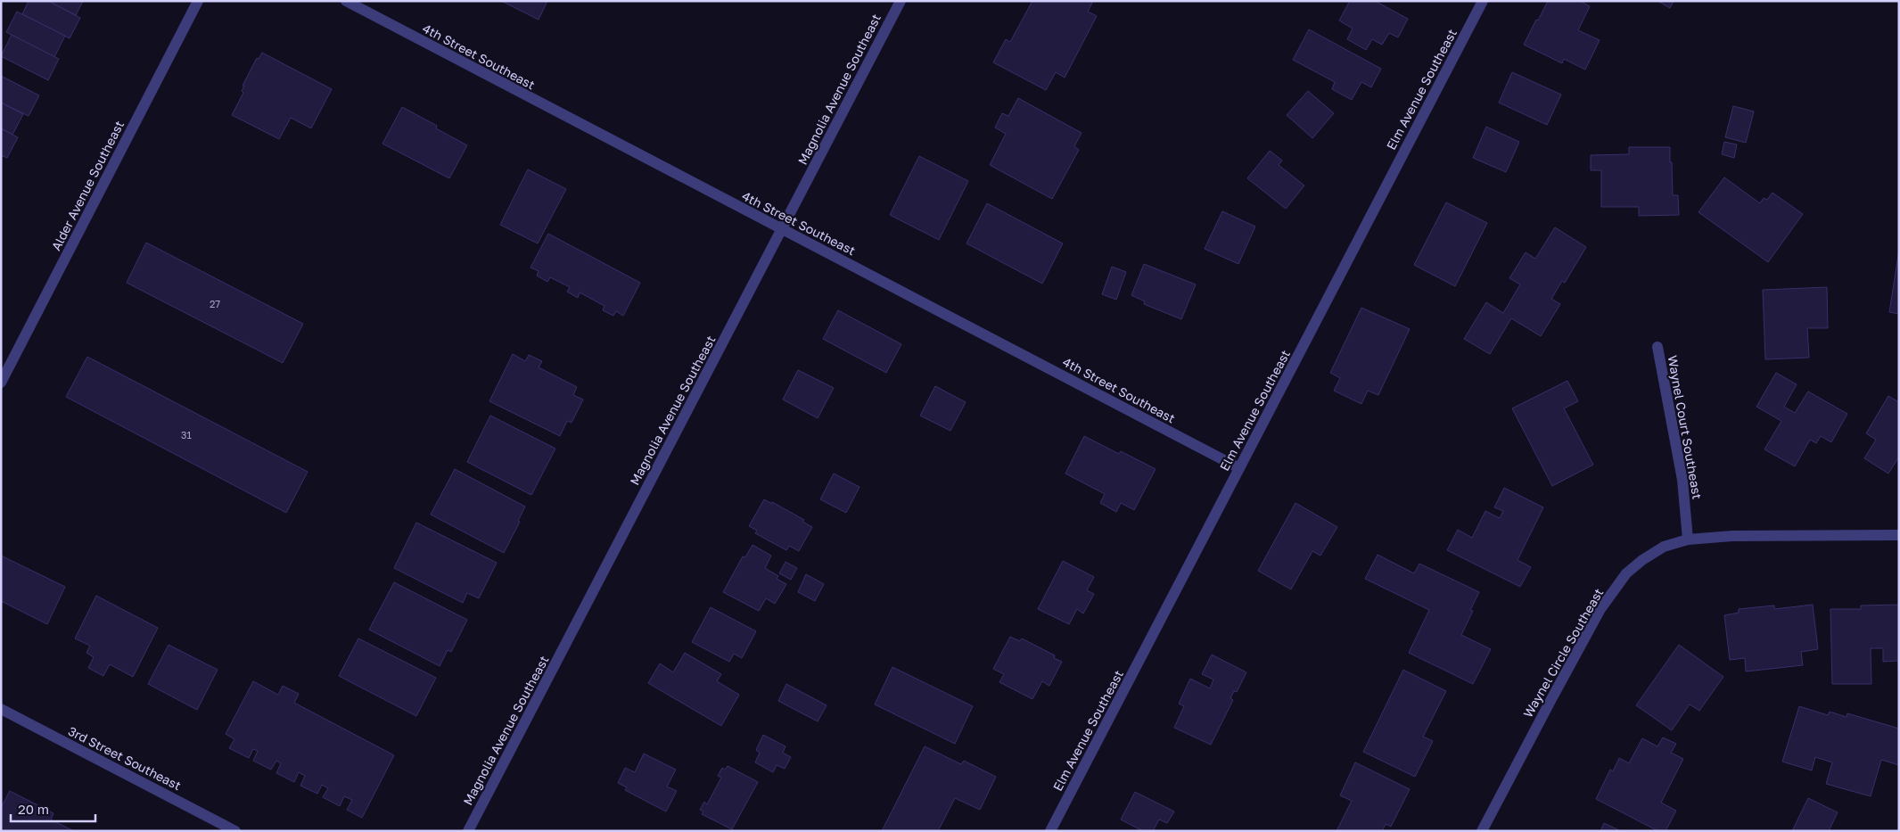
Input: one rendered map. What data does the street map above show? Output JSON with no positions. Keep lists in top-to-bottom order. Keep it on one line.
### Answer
{"streets":{"street":["4th Street Southeast","Magnolia Avenue Southeast","Elm Avenue Southeast","Alder Avenue Southeast","Waynel Court Southeast","Waynel Circle Southeast","3rd Street Southeast"]},"crossings":[["4th Street Southeast","Magnolia Avenue Southeast"],["4th Street Southeast","Elm Avenue Southeast"],["Waynel Court Southeast","Waynel Circle Southeast"]],"house_numbers":["27","31"],"scale_bar":"20 m"}
